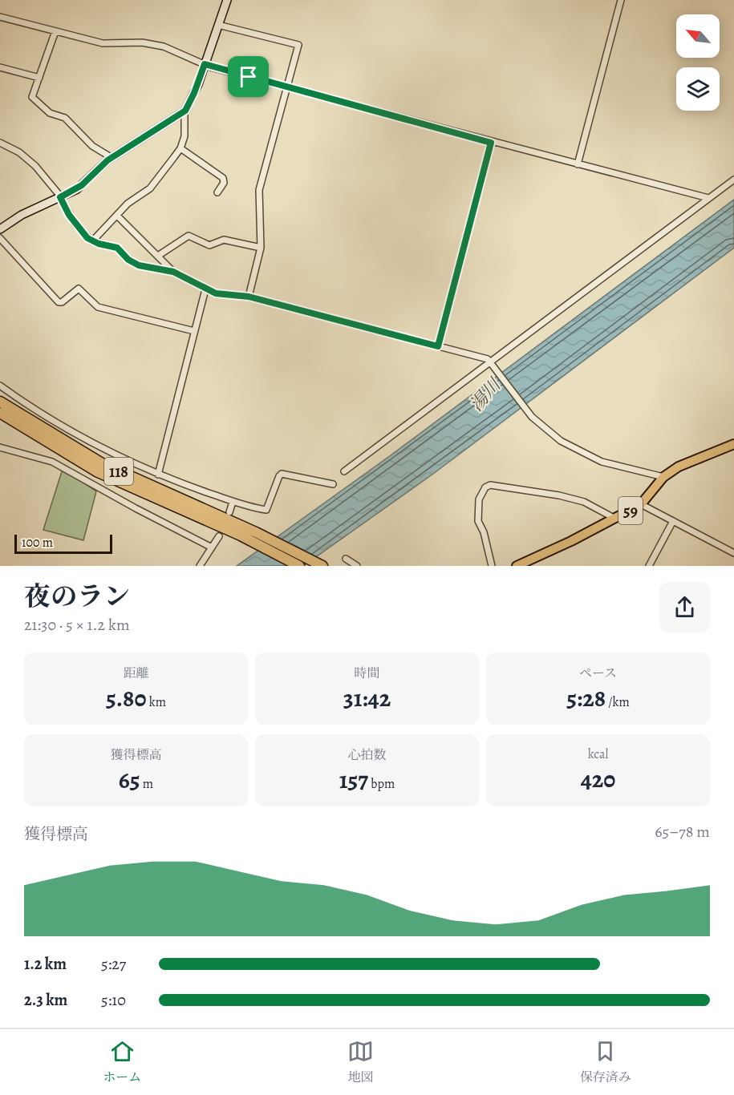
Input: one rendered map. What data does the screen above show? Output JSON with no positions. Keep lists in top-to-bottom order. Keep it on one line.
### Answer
{"streets":{"highway":["118"],"main road":["59"]},"water":["湯川"],"scale_bar":"100 m","north":"top left","page":{"scale":"100 m","heading":["夜のラン","21:30 · 5 × 1.2 km"],"stats":[["距離","5.80 km"],["時間","31:42"],["ペース","5:28 /km"],["獲得標高","65 m"],["心拍数","157 bpm"],["kcal","420"]],"chart":["獲得標高","65–78 m"],"list":[{"name":"1.2 km","note":"5:27"},{"name":"2.3 km","note":"5:10"}],"tabs":["ホーム","地図","保存済み"]}}
